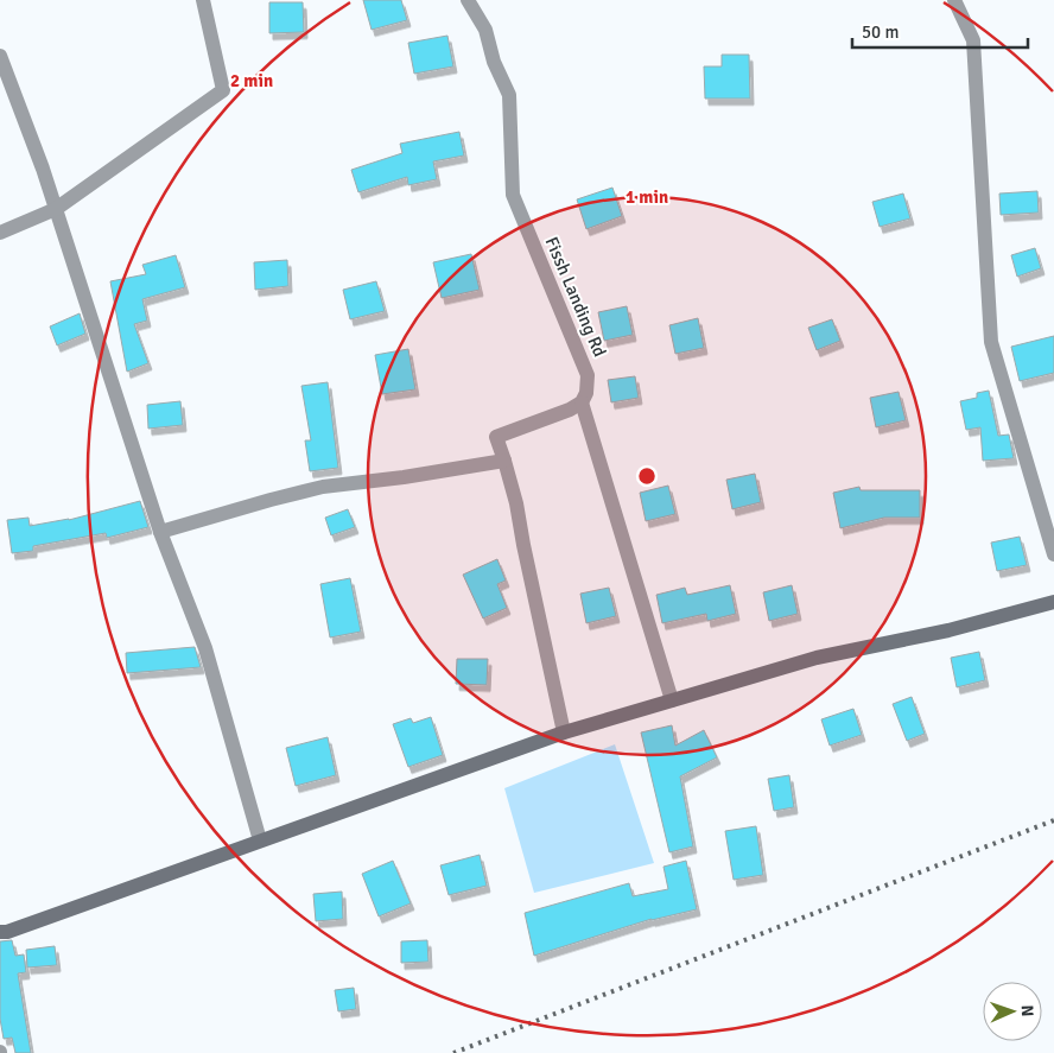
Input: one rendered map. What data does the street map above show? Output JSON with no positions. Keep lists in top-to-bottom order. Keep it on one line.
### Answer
{"streets":{"street":["Fissh Landing Rd"]},"scale_bar":"50 m","north":"right","rings":["2 min","1 min"]}
